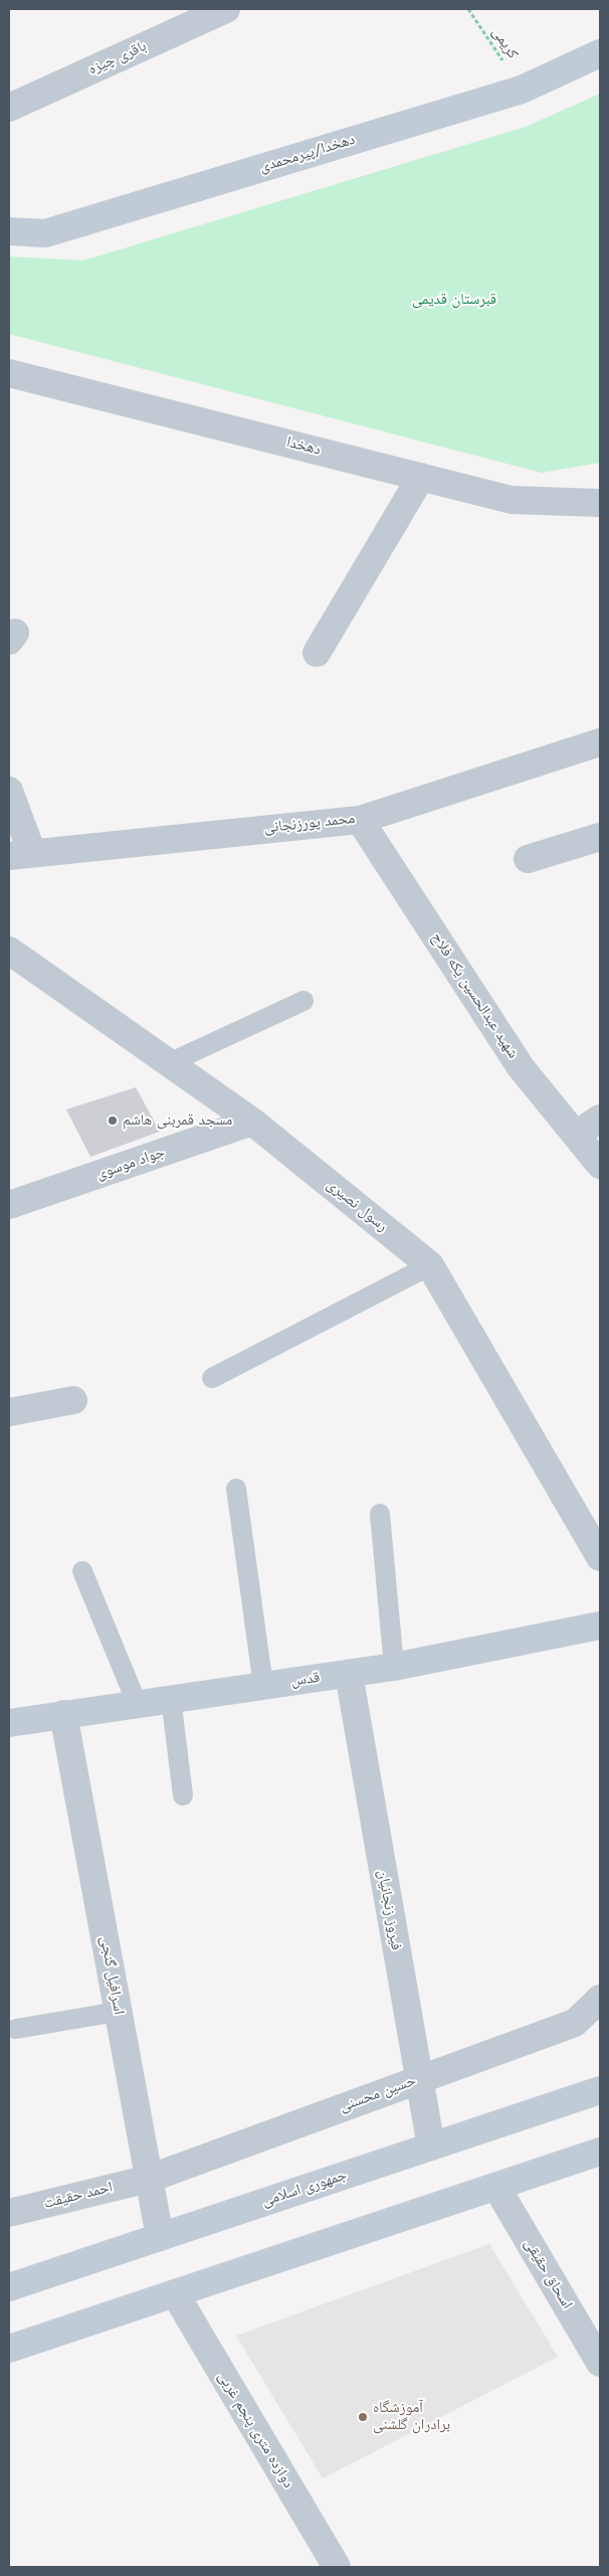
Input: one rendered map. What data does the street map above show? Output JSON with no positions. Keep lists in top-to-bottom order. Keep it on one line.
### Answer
{"streets":{"main road":["دهخدا/پیرمحمدی","قدس","جمهوری اسلامی"],"street":["باقری چیزه","دهخدا","محمد پورزنجانی","شهید عبدالحسین یکه فلاح","جواد موسوی","رسول نصیری","فیروز زنجانیان","اسرافیل گنجی","حسین محسنی","احمد حقیقت","اسحاق حقیقی","دوازده متری پنجم غربی"],"path":["کریمی"]},"crossings":[["کریمی","دهخدا/پیرمحمدی"],["محمد پورزنجانی","شهید عبدالحسین یکه فلاح"],["جواد موسوی","رسول نصیری"],["قدس","فیروز زنجانیان"],["قدس","اسرافیل گنجی"],["فیروز زنجانیان","حسین محسنی"],["فیروز زنجانیان","جمهوری اسلامی"],["اسرافیل گنجی","حسین محسنی"],["اسرافیل گنجی","جمهوری اسلامی"],["اسرافیل گنجی","احمد حقیقت"],["حسین محسنی","احمد حقیقت"]],"parks":["قبرستان قدیمى"],"places":["مسجد قمربنی هاشم","آموزشگاه برادران گلشنی"]}
